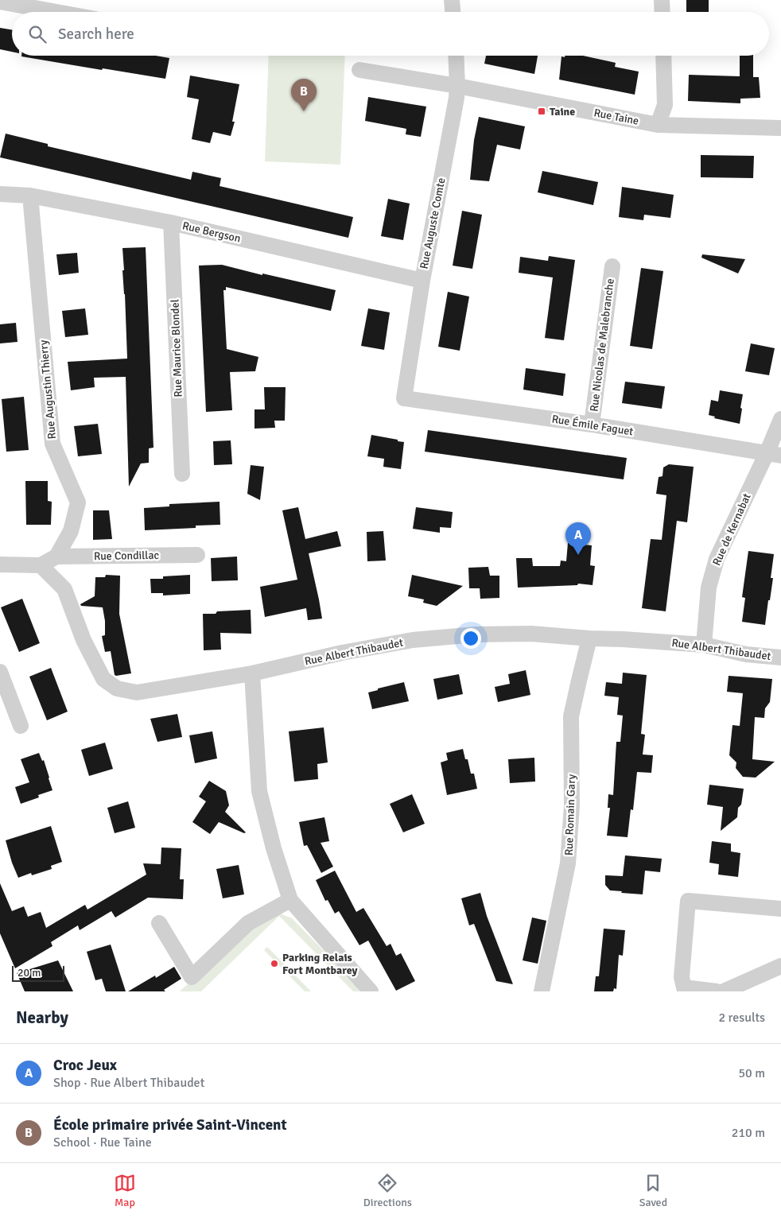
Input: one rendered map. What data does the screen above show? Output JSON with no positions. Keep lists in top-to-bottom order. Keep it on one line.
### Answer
{"streets":{"street":["Rue Taine","Rue Auguste Comte","Rue Bergson","Rue Nicolas de Malebranche","Rue Maurice Blondel","Rue Augustin Thierry","Rue Émile Faguet","Rue de Kernabat","Rue Condillac","Rue Albert Thibaudet","Rue Romain Gary"]},"crossings":[["Rue Taine","Rue Auguste Comte"],["Rue Auguste Comte","Rue Bergson"],["Rue Auguste Comte","Rue Émile Faguet"],["Rue Bergson","Rue Maurice Blondel"],["Rue Bergson","Rue Augustin Thierry"],["Rue Nicolas de Malebranche","Rue Émile Faguet"],["Rue Augustin Thierry","Rue Condillac"],["Rue Émile Faguet","Rue de Kernabat"],["Rue de Kernabat","Rue Albert Thibaudet"],["Rue Albert Thibaudet","Rue Romain Gary"]],"places":{"transit":["Taine"],"other":["Parking Relais Fort Montbarey"]},"scale_bar":"20 m","page":{"search":"Search here","pins":["B","A"],"scale":"20 m","heading":["Nearby","2 results"],"list":[{"mark":"A","name":"Croc Jeux","note":"Shop · Rue Albert Thibaudet","value":"50 m"},{"mark":"B","name":"École primaire privée Saint-Vincent","note":"School · Rue Taine","value":"210 m"}],"nav":["Map","Directions","Saved"]}}
